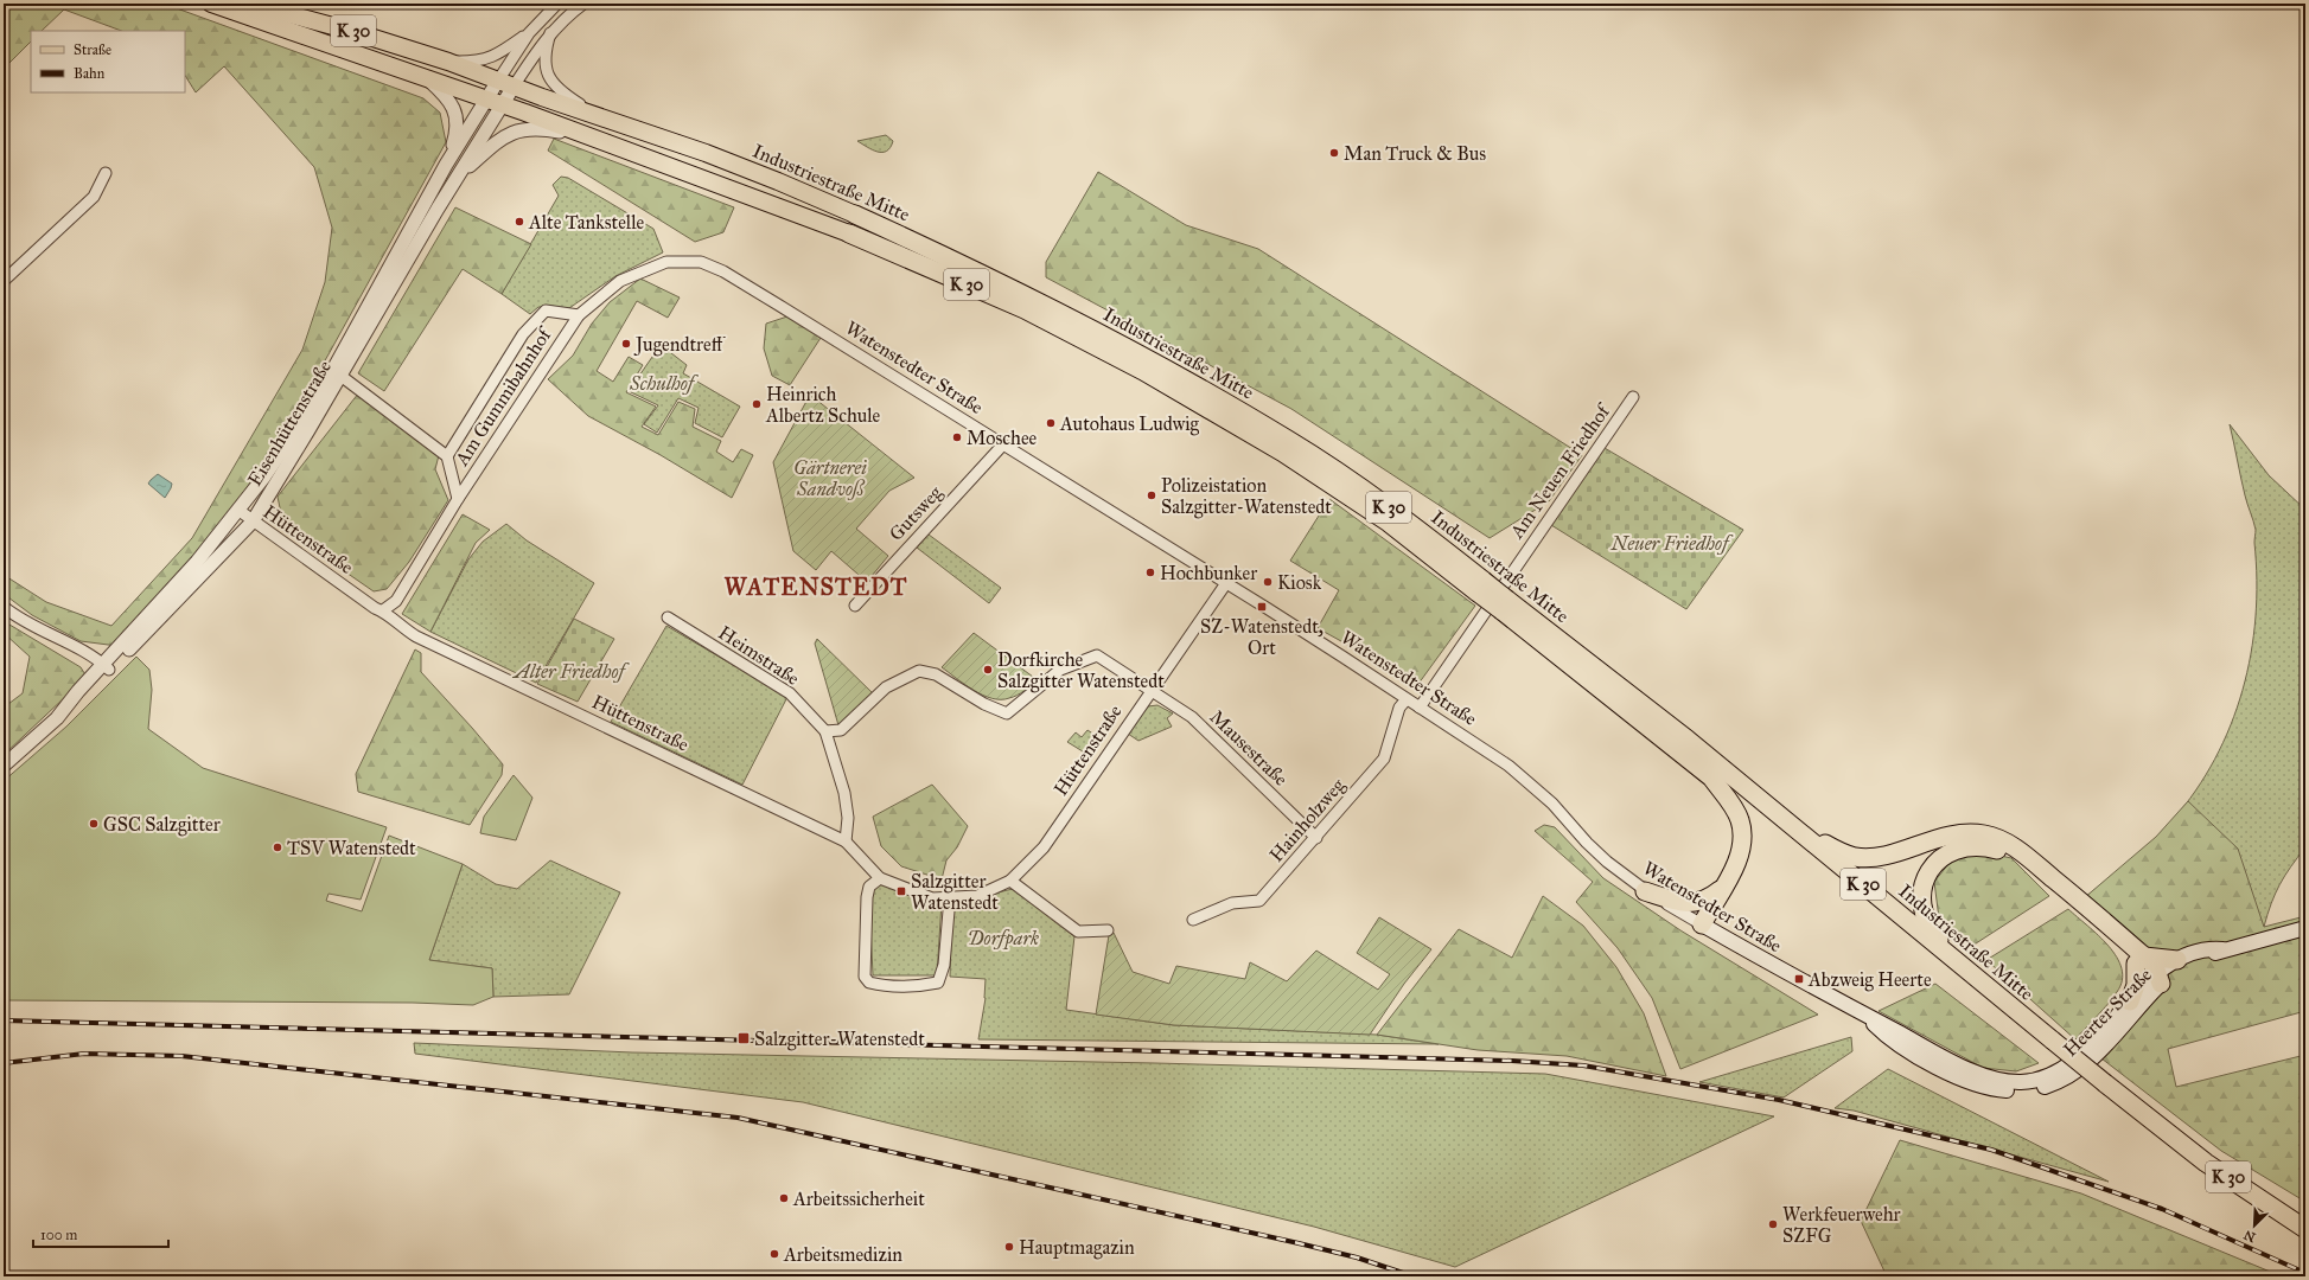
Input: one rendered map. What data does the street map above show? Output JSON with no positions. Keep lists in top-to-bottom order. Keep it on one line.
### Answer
{"streets":{"highway":["K 30","Industriestraße Mitte"],"main road":["Watenstedter Straße","Heerter Straße"],"street":["Am Gummibahnhof","Eisenhüttenstraße","Am Neuen Friedhof","Gutsweg","Hüttenstraße","Heimstraße","Mausestraße","Hainholzweg"]},"crossings":[["K 30","Industriestraße Mitte"],["K 30","Eisenhüttenstraße"],["Industriestraße Mitte","Eisenhüttenstraße"],["Watenstedter Straße","Am Gummibahnhof"],["Watenstedter Straße","Am Neuen Friedhof"],["Watenstedter Straße","Gutsweg"],["Watenstedter Straße","Hüttenstraße"],["Watenstedter Straße","Hainholzweg"],["Watenstedter Straße","Heerter Straße"],["Am Gummibahnhof","Eisenhüttenstraße"],["Am Gummibahnhof","Hüttenstraße"],["Eisenhüttenstraße","Hüttenstraße"],["Hüttenstraße","Mausestraße"],["Heimstraße","Mausestraße"],["Mausestraße","Hainholzweg"]],"districts":["WATENSTEDT"],"parks":["Schulhof","Gärtnerei Sandvoß","Neuer Friedhof","Alter Friedhof","Dorfpark"],"places":{"other":["Man Truck & Bus","Alte Tankstelle","Jugendtreff","Heinrich Albertz Schule","Autohaus Ludwig","Moschee","Polizeistation Salzgitter-Watenstedt","Hochbunker","Kiosk","Dorfkirche Salzgitter Watenstedt","GSC Salzgitter","TSV Watenstedt","Arbeitssicherheit","Werkfeuerwehr SZFG","Hauptmagazin","Arbeitsmedizin"],"transit":["SZ-Watenstedt, Ort","Salzgitter Watenstedt","Abzweig Heerte","Salzgitter-Watenstedt"]},"legend":["Straße","Bahn"],"scale_bar":"100 m","north":"bottom left"}
